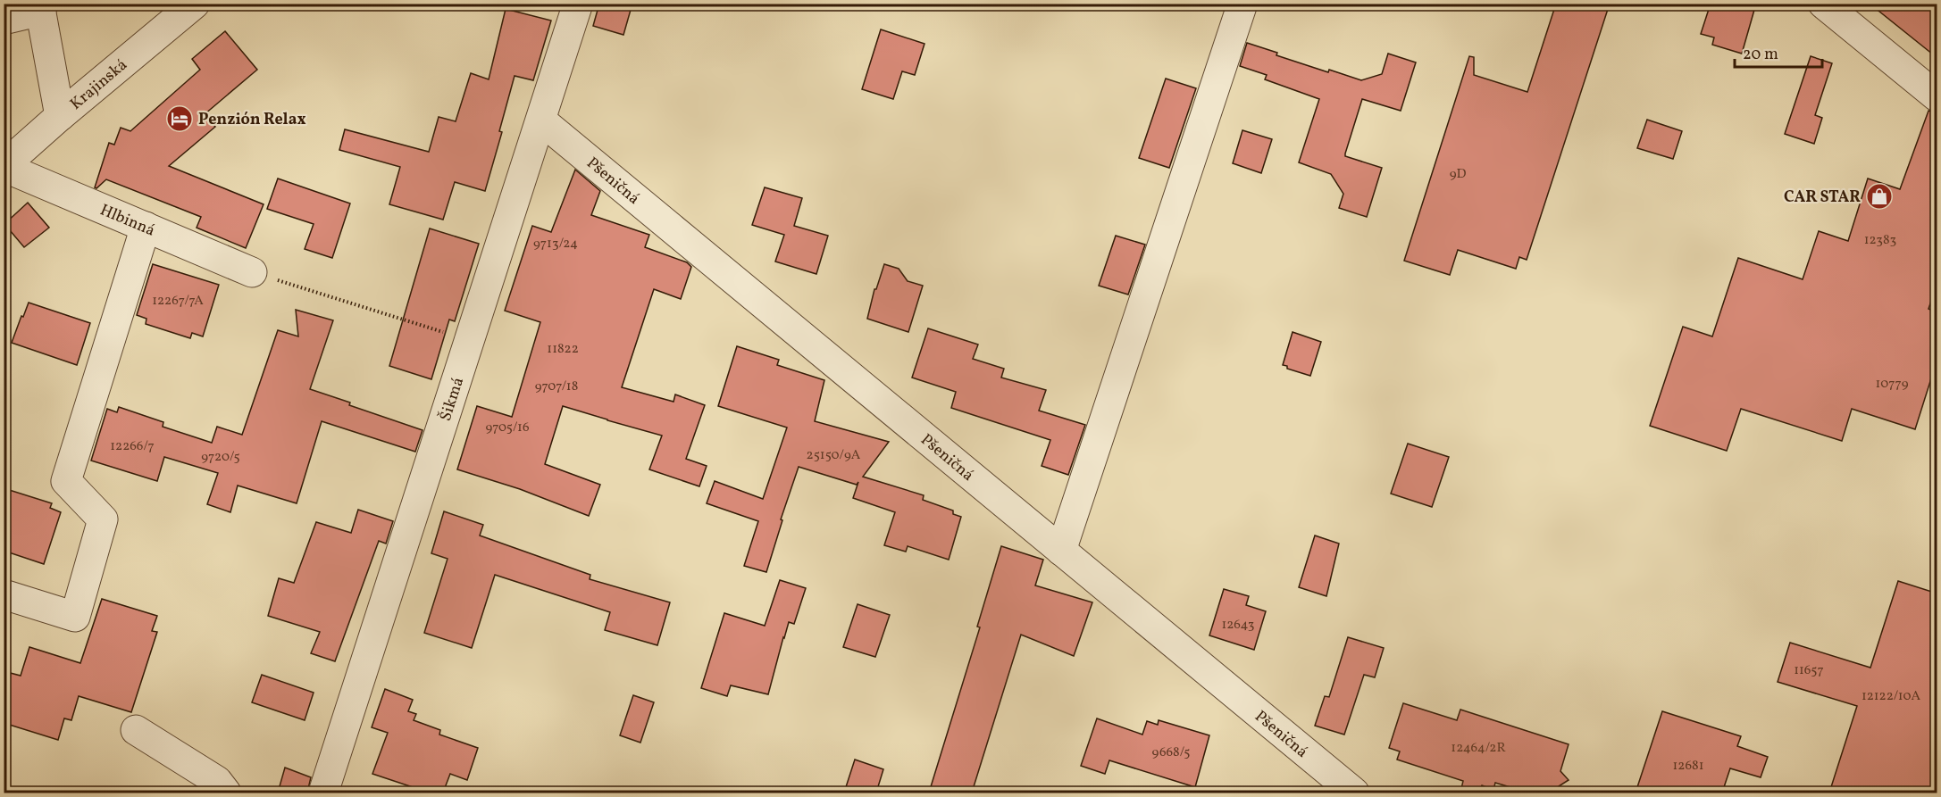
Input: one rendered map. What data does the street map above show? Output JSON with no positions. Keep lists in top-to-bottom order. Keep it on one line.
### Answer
{"streets":{"street":["Krajinská","Pšeničná","Hlbinná","Šikmá"]},"crossings":[["Krajinská","Hlbinná"],["Pšeničná","Šikmá"]],"places":{"hotel":["Penzión Relax"],"shop":["CAR STAR"]},"house_numbers":["9D","12383","9713/24","12267/7A","11822","10779","9707/18","9705/16","12266/7","25150/9A","9720/5","12643","11657","12122/10A","12464/2R","9668/5","12681"],"scale_bar":"20 m"}
